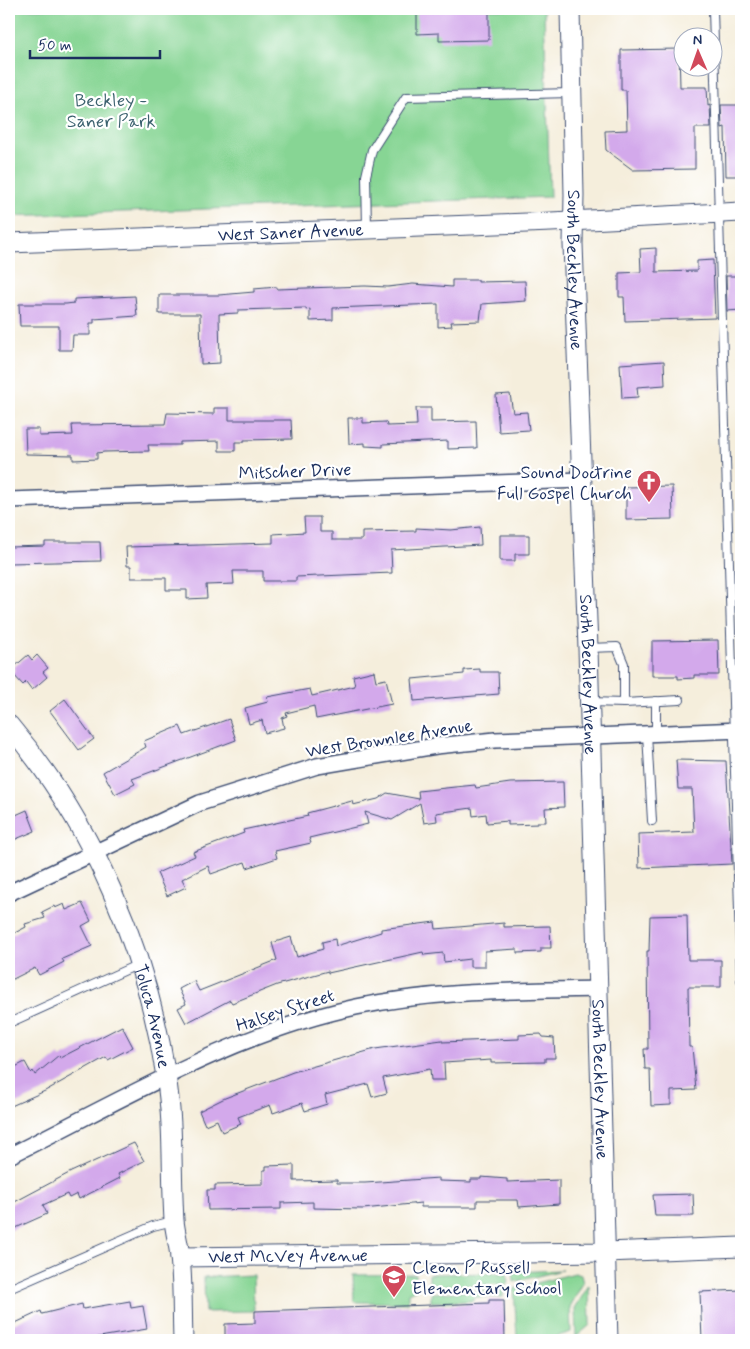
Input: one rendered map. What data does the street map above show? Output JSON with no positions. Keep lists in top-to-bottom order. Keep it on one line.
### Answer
{"streets":{"street":["West Saner Avenue","South Beckley Avenue","Mitscher Drive","West Brownlee Avenue","Halsey Street","Toluca Avenue","West McVey Avenue"]},"crossings":[["West Saner Avenue","South Beckley Avenue"],["South Beckley Avenue","Mitscher Drive"],["South Beckley Avenue","West Brownlee Avenue"],["South Beckley Avenue","Halsey Street"],["South Beckley Avenue","West McVey Avenue"],["West Brownlee Avenue","Toluca Avenue"],["Halsey Street","Toluca Avenue"],["Toluca Avenue","West McVey Avenue"]],"parks":["Beckley - Saner Park"],"places":{"church":["Sound Doctrine Full Gospel Church"],"school or university":["Cleon P Russell Elementary School"]},"scale_bar":"50 m","north":"top"}
